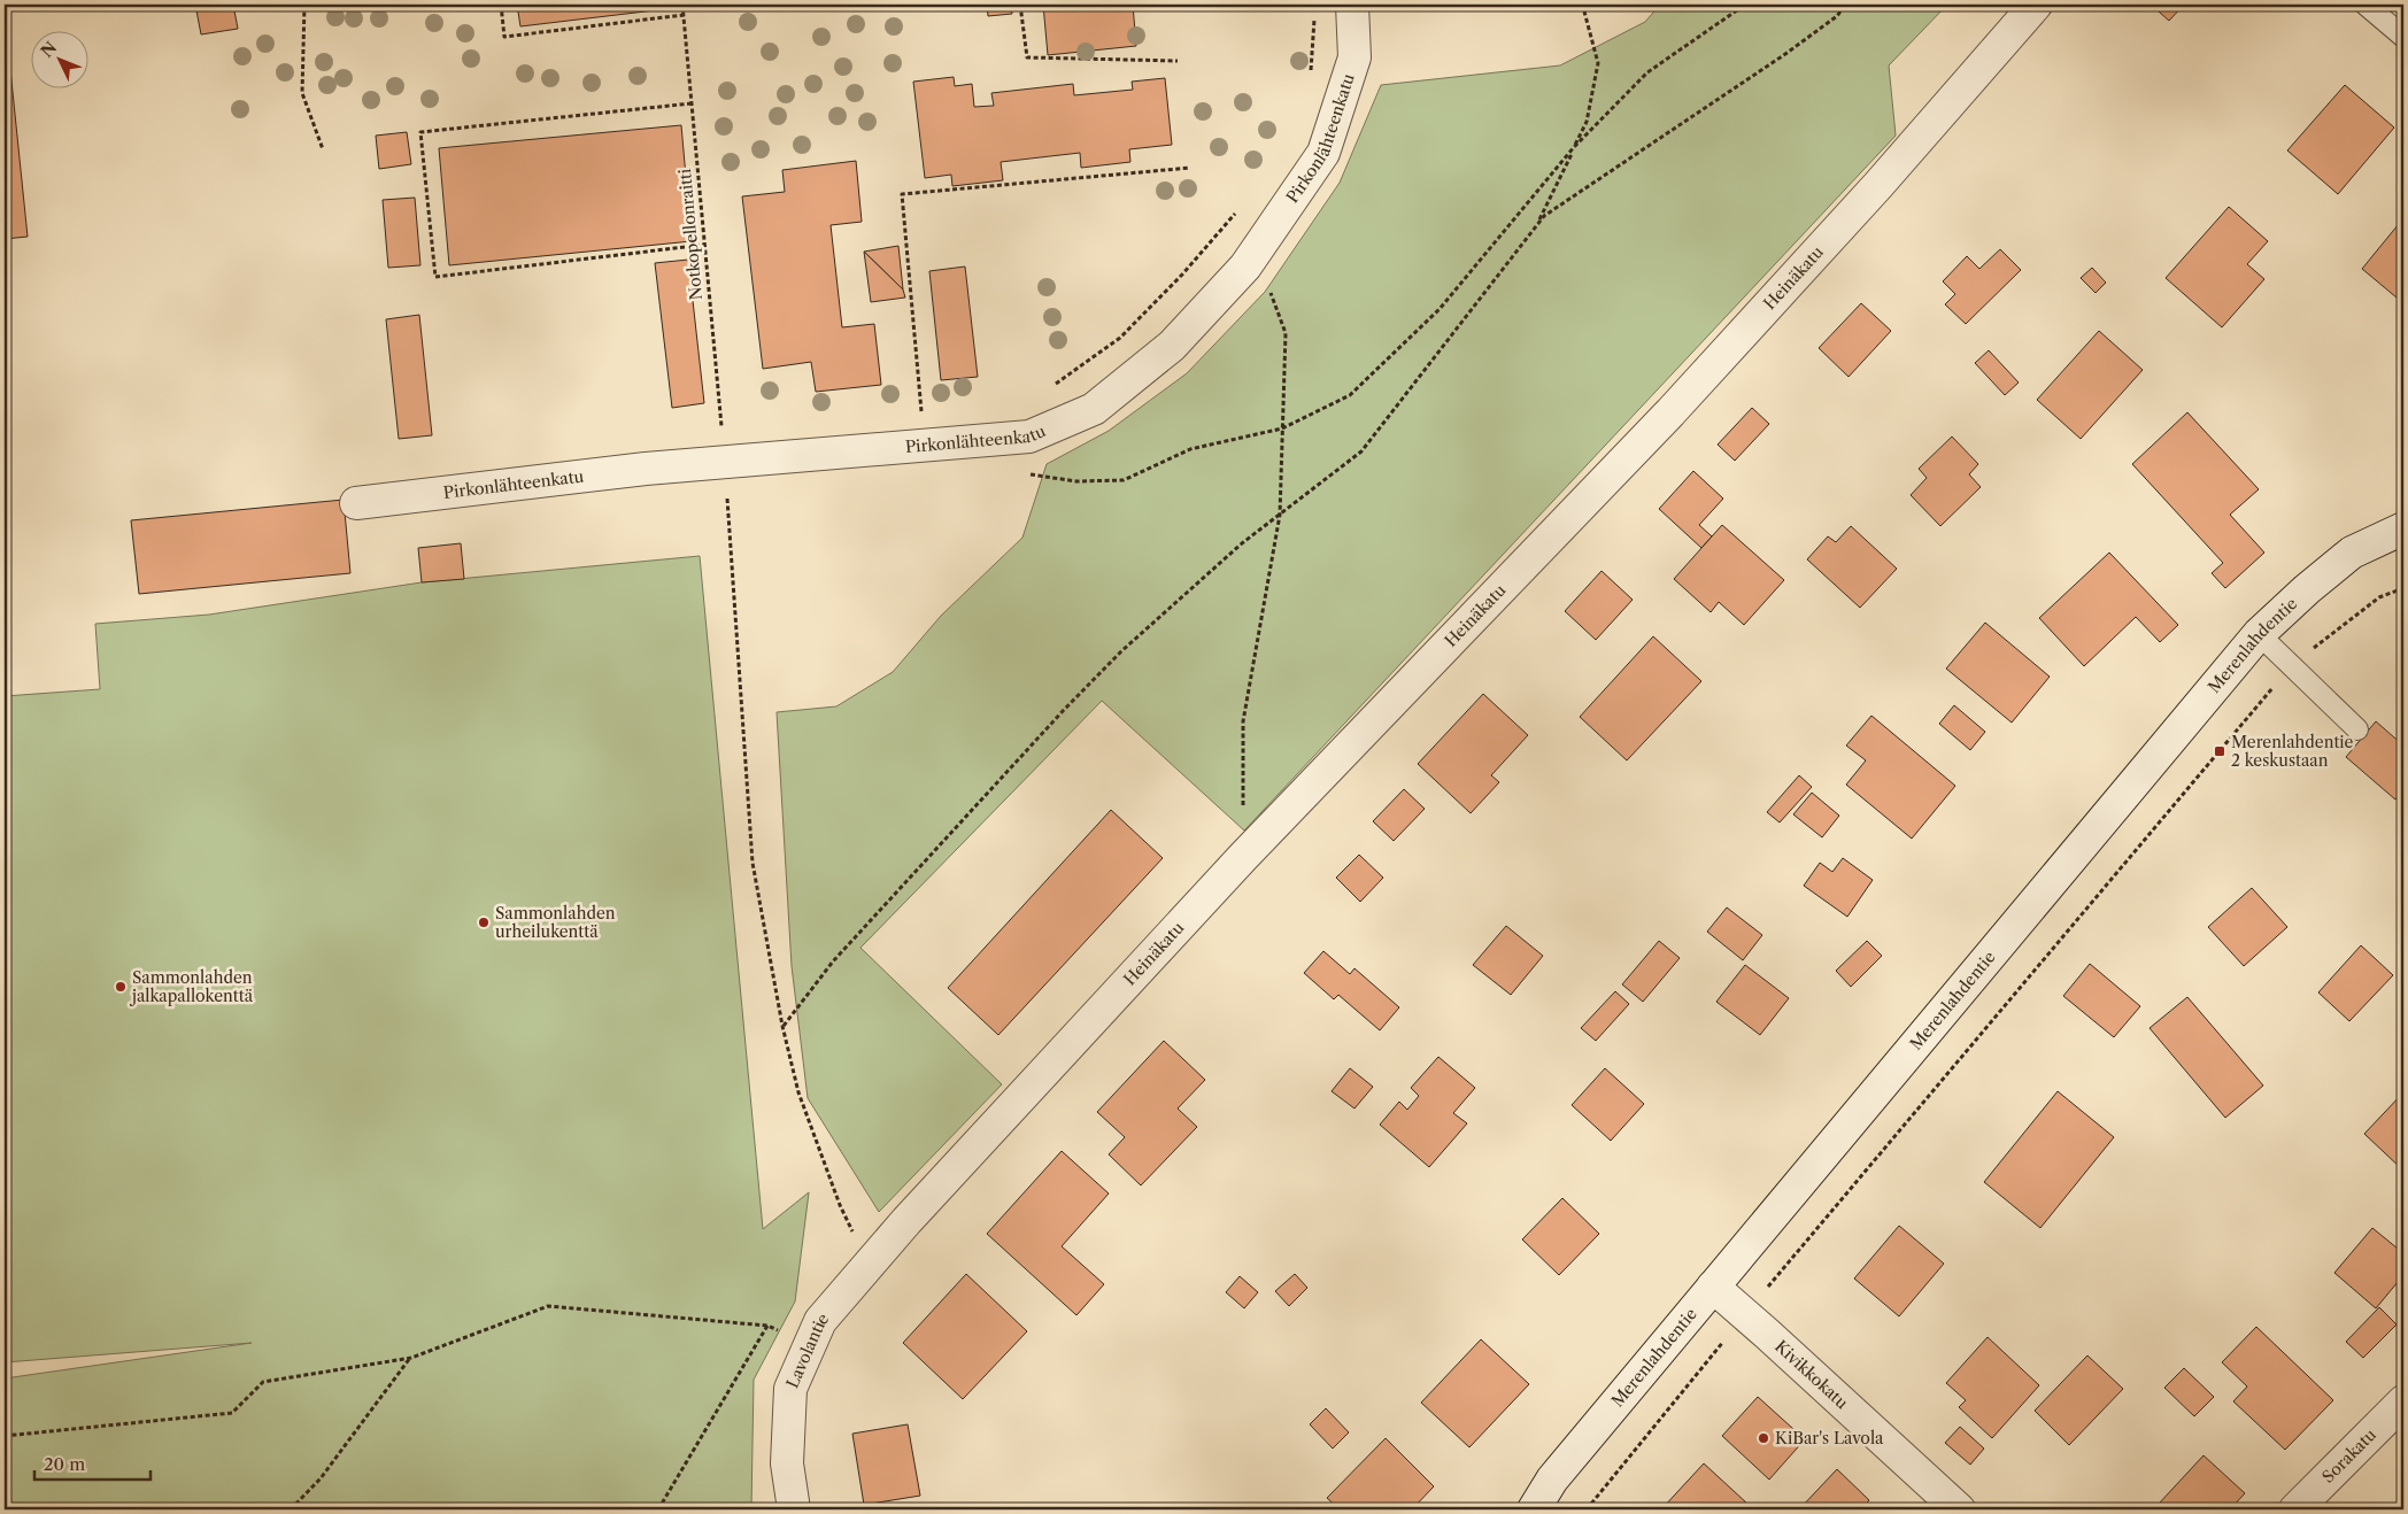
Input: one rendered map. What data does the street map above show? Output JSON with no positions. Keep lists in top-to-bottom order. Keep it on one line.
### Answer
{"streets":{"street":["Pirkonlähteenkatu","Heinäkatu","Merenlahdentie","Lavolantie","Kivikkokatu","Sorakatu"],"path":["Notkopellonraitti"]},"crossings":[["Pirkonlähteenkatu","Notkopellonraitti"],["Heinäkatu","Lavolantie"],["Merenlahdentie","Kivikkokatu"]],"places":{"transit":["Merenlahdentie 2 keskustaan"],"other":["Sammonlahden urheilukenttä","Sammonlahden jalkapallokenttä","KiBar's Lavola"]},"scale_bar":"20 m","north":"top left"}
